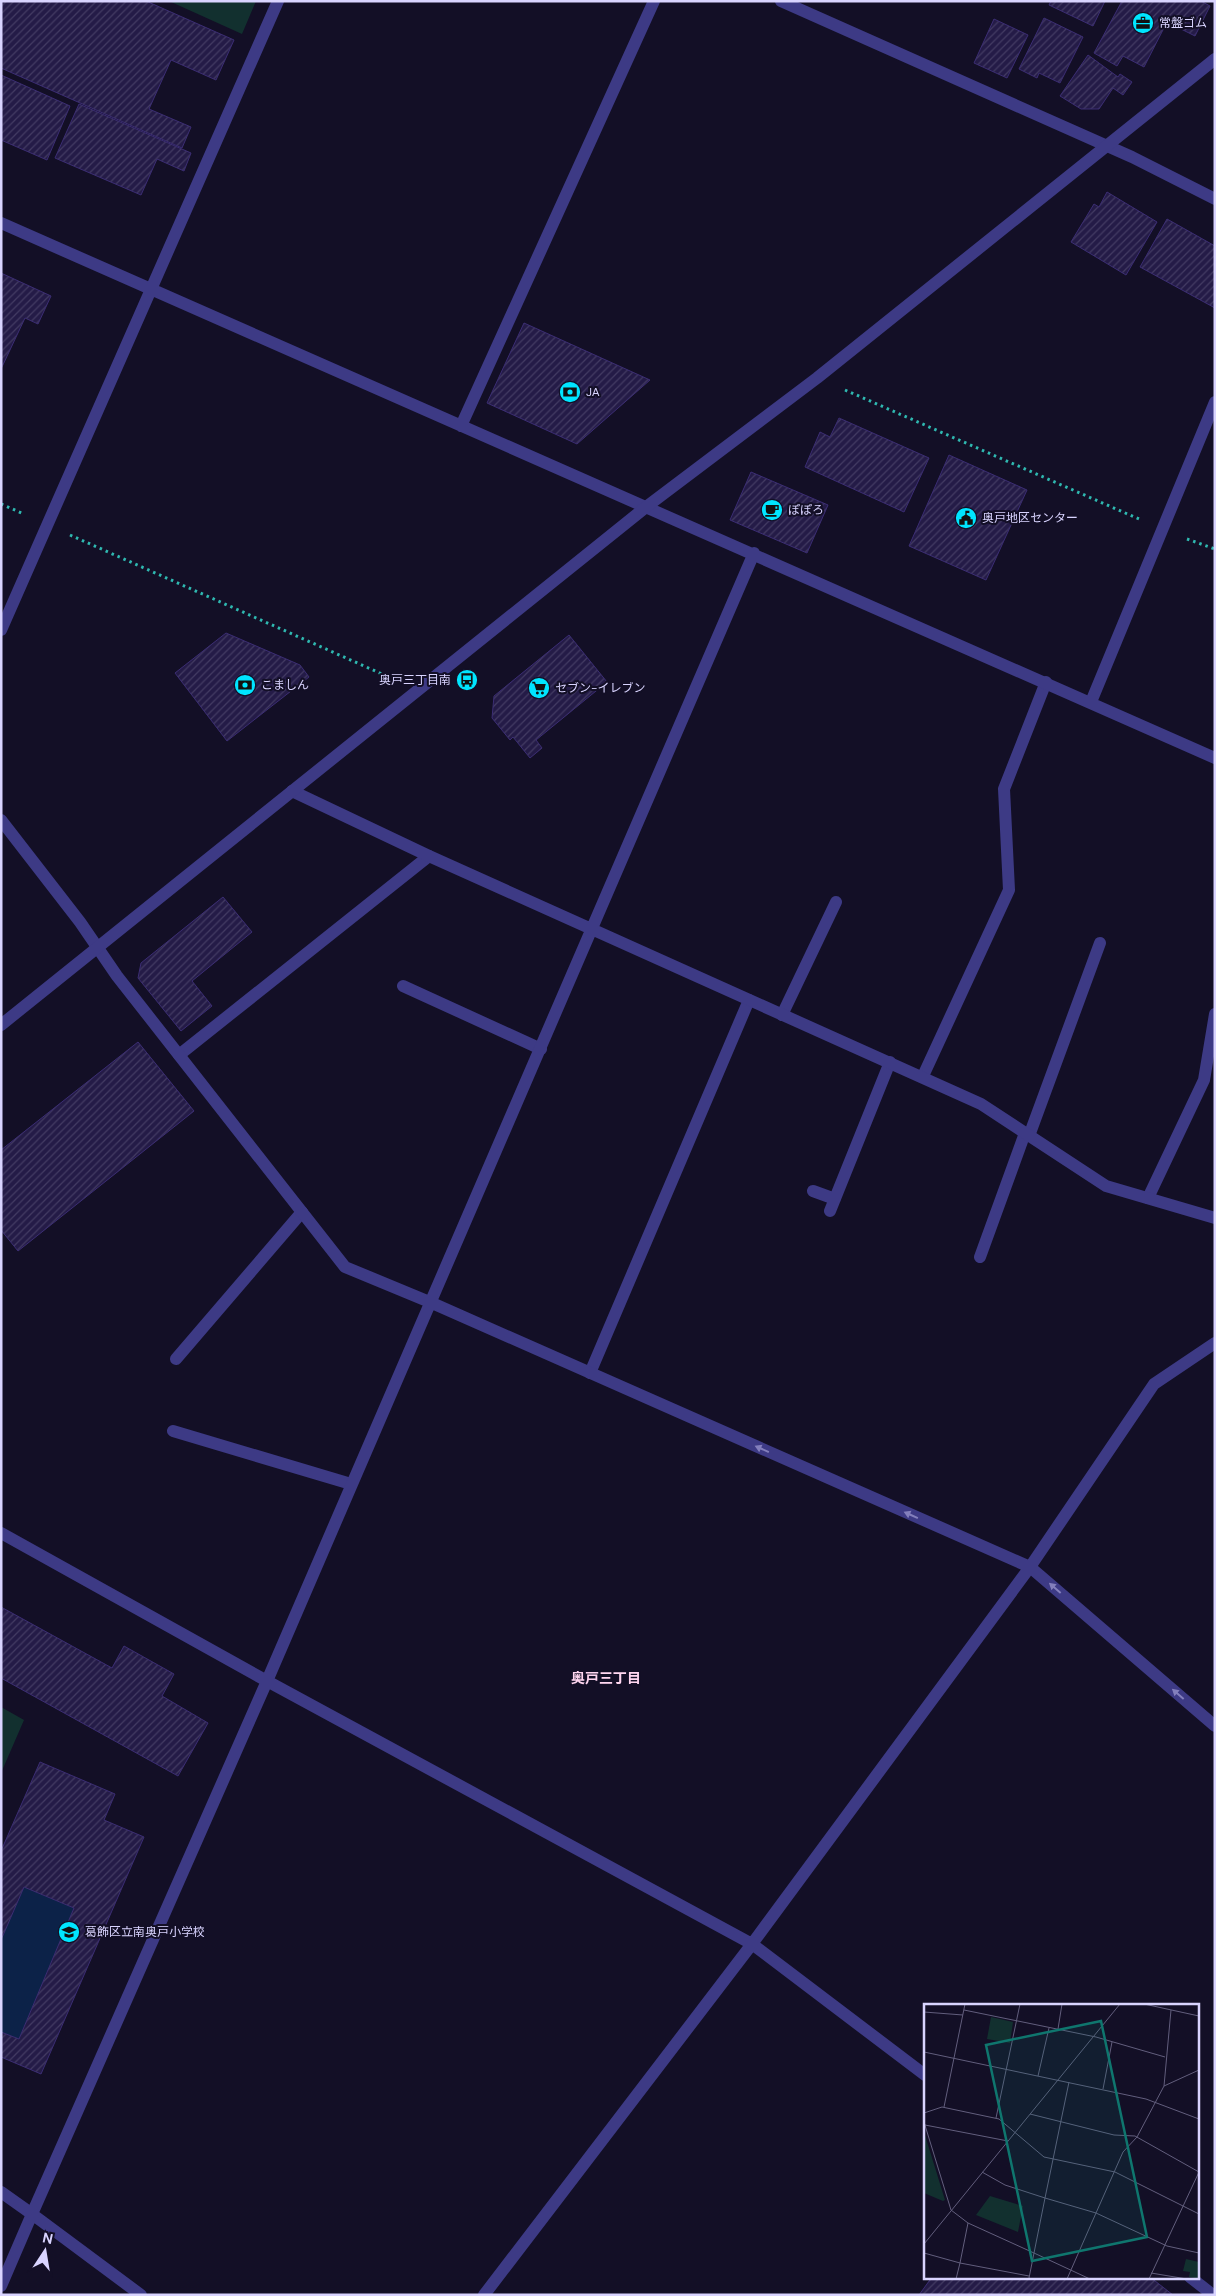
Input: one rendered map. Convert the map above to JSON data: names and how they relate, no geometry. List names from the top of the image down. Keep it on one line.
{"districts":["奥戸三丁目"],"places":{"office":["常盤ゴム"],"bank":["JA","こましん"],"cafe":["ぽぽろ"],"public building":["奥戸地区センター"],"bus stop":["奥戸三丁目南"],"supermarket":["セブン-イレブン"],"school or university":["葛飾区立南奥戸小学校"]},"north":"top"}
